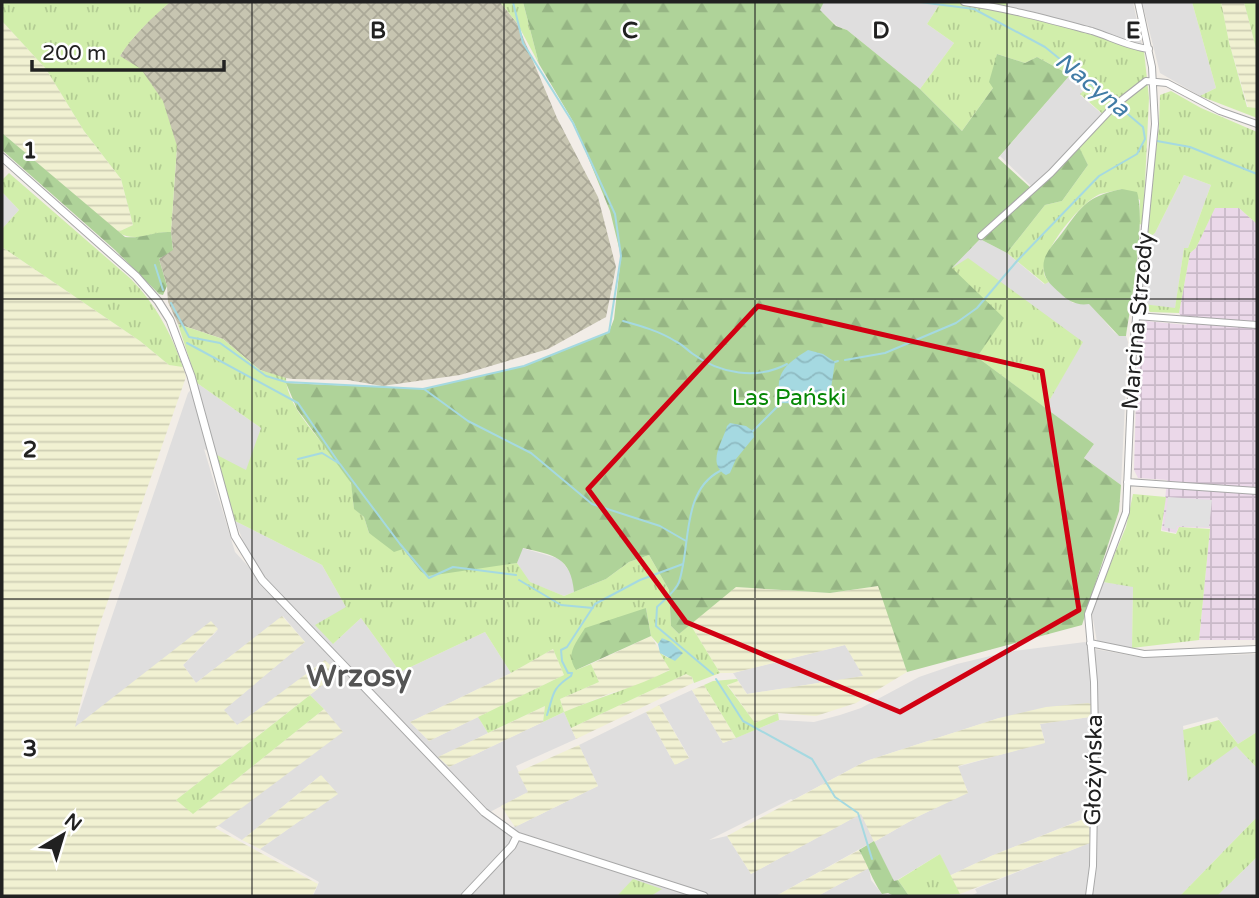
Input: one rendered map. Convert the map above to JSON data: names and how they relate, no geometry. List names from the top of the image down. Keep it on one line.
{"streets":{"street":["Marcina Strzody","Głożyńska"]},"crossings":[["Marcina Strzody","Głożyńska"]],"districts":["Wrzosy"],"water":["Nacyna"],"parks":["Las Pański"],"scale_bar":"200 m","north":"top right","grid":{"columns":["B","C","D","E"],"rows":["1","2","3"]}}
